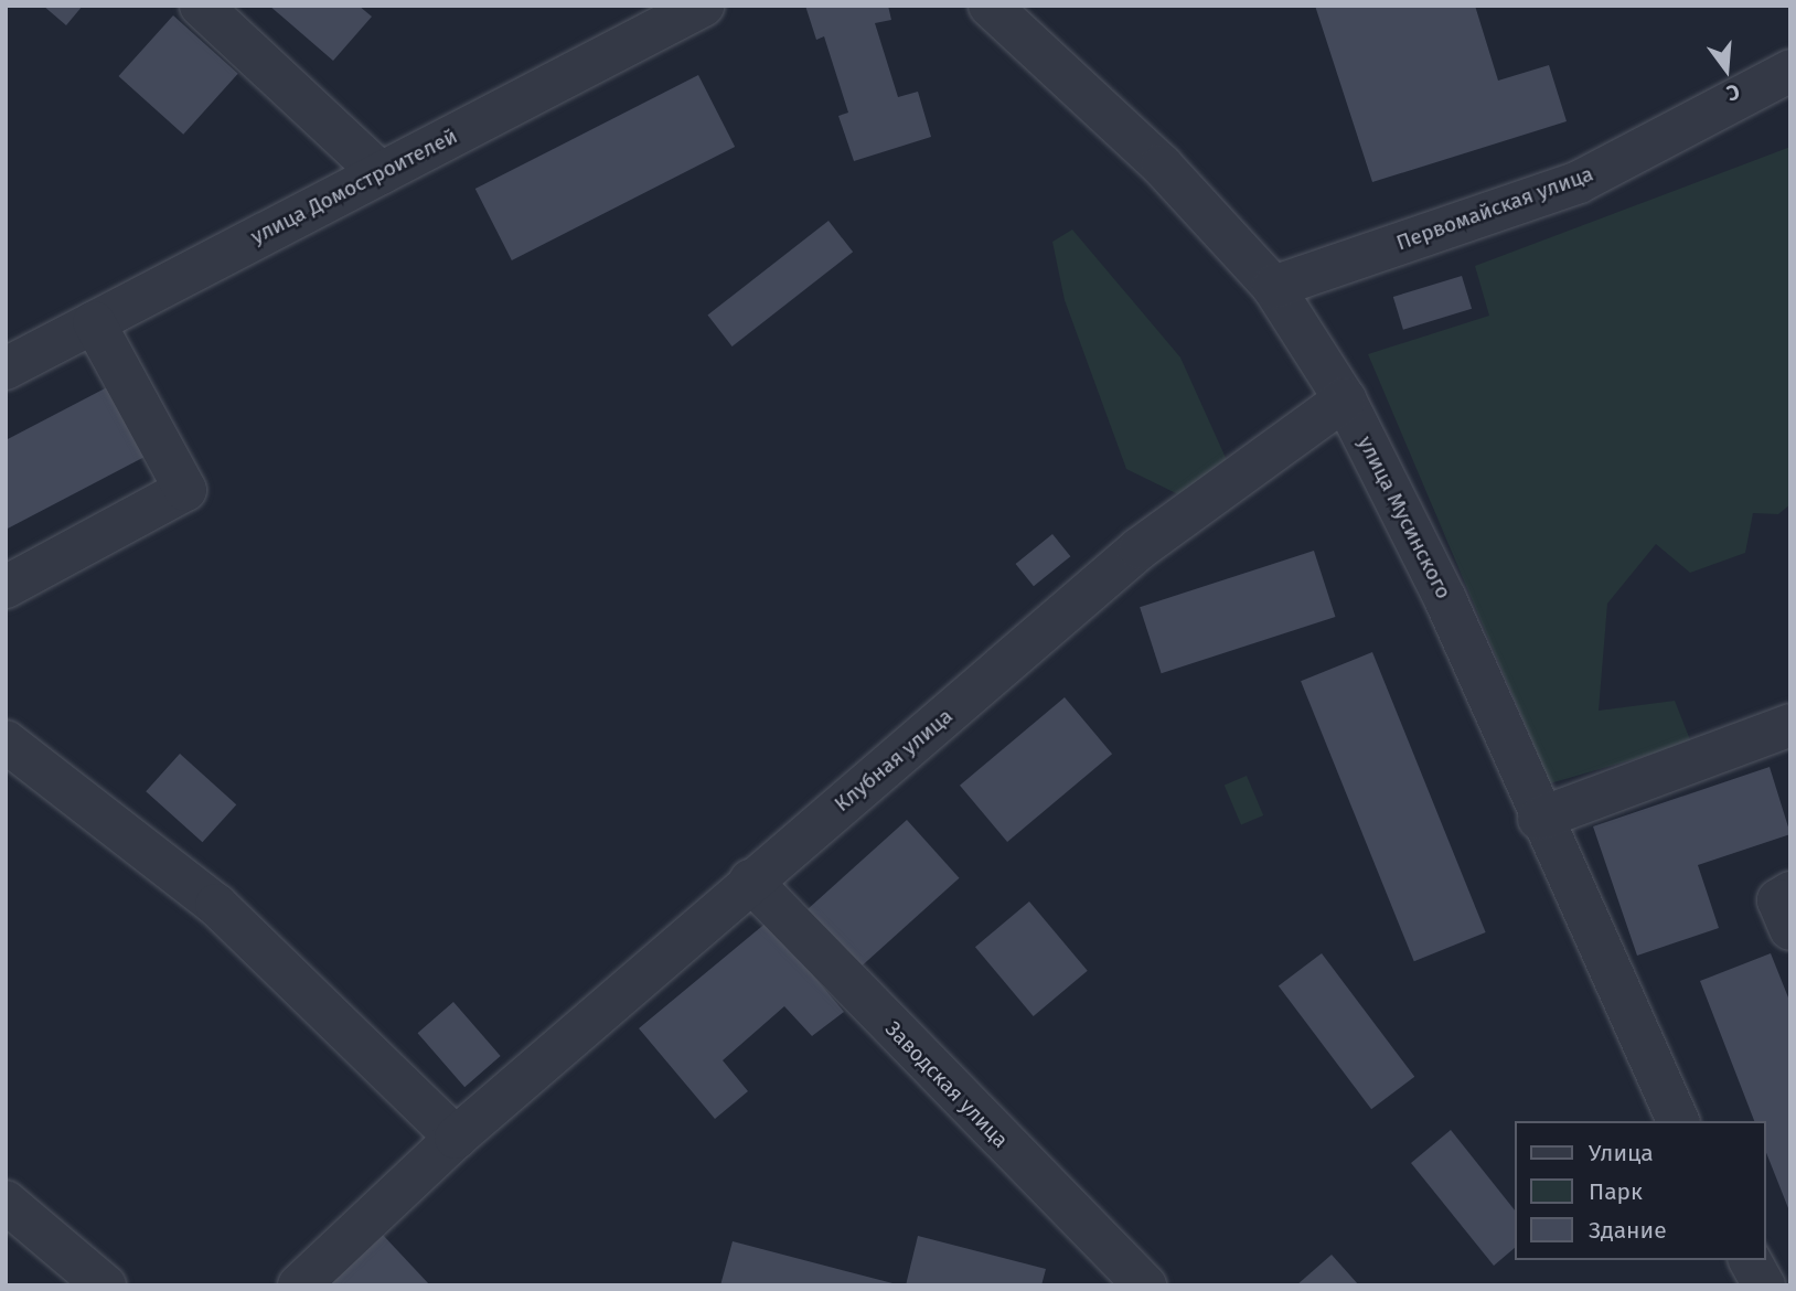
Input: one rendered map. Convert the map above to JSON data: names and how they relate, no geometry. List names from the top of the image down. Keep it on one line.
{"streets":{"street":["улица Домостроителей","Первомайская улица","улица Мусинского","Клубная улица","Заводская улица"]},"crossings":[["Первомайская улица","улица Мусинского"],["улица Мусинского","Клубная улица"],["Клубная улица","Заводская улица"]],"legend":["Улица","Парк","Здание"],"north":"bottom"}
